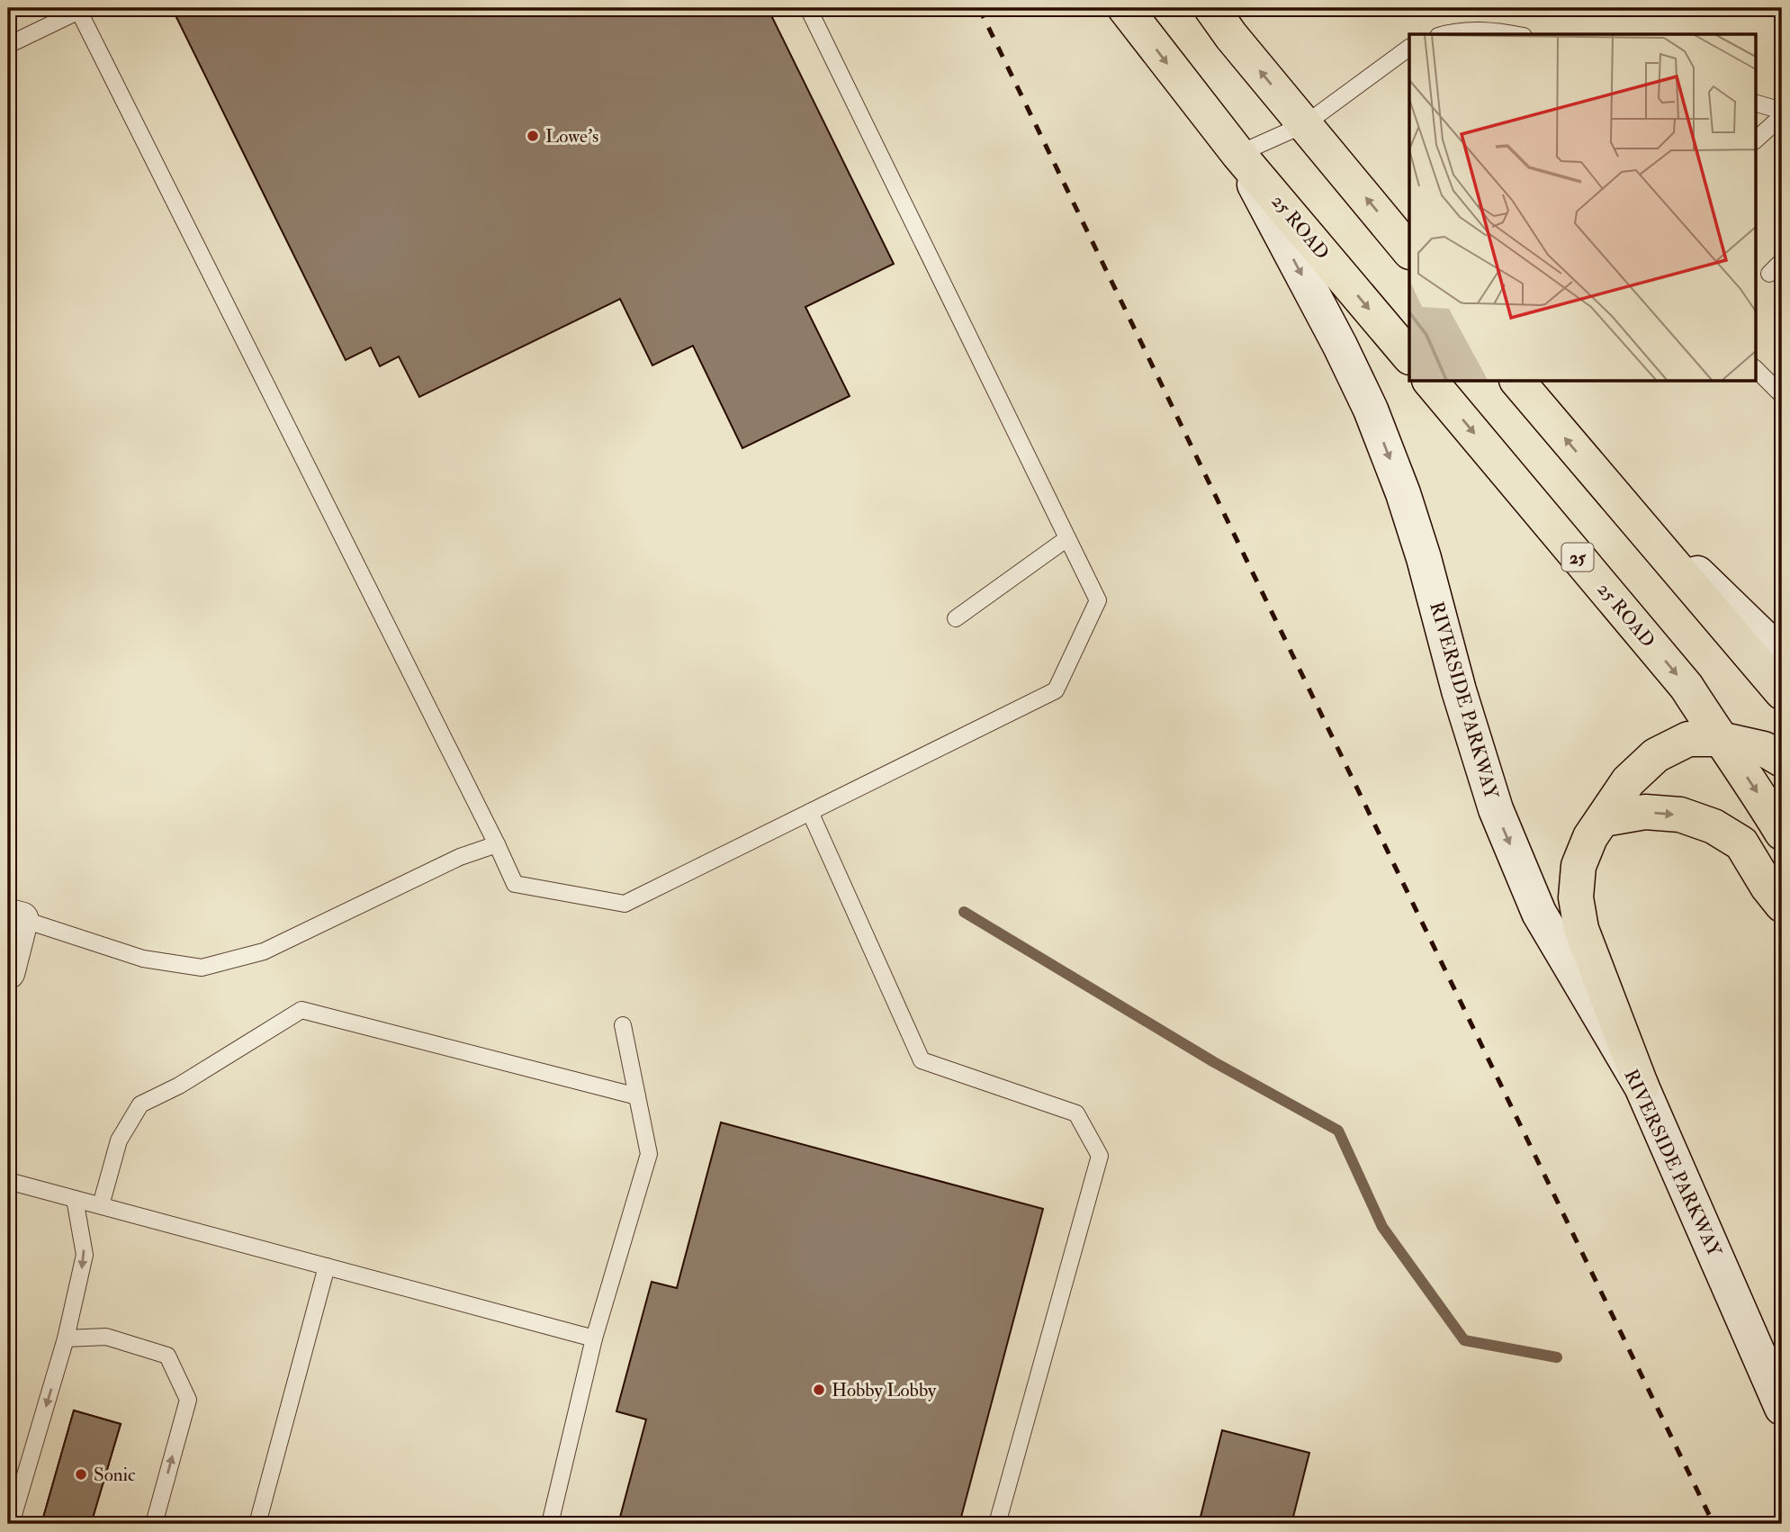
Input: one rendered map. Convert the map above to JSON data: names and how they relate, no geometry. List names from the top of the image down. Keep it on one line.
{"streets":{"main road":["25 ROAD","25","RIVERSIDE PARKWAY"]},"crossings":[["25 ROAD","RIVERSIDE PARKWAY"]],"places":["Lowe's","Hobby Lobby","Sonic"]}
